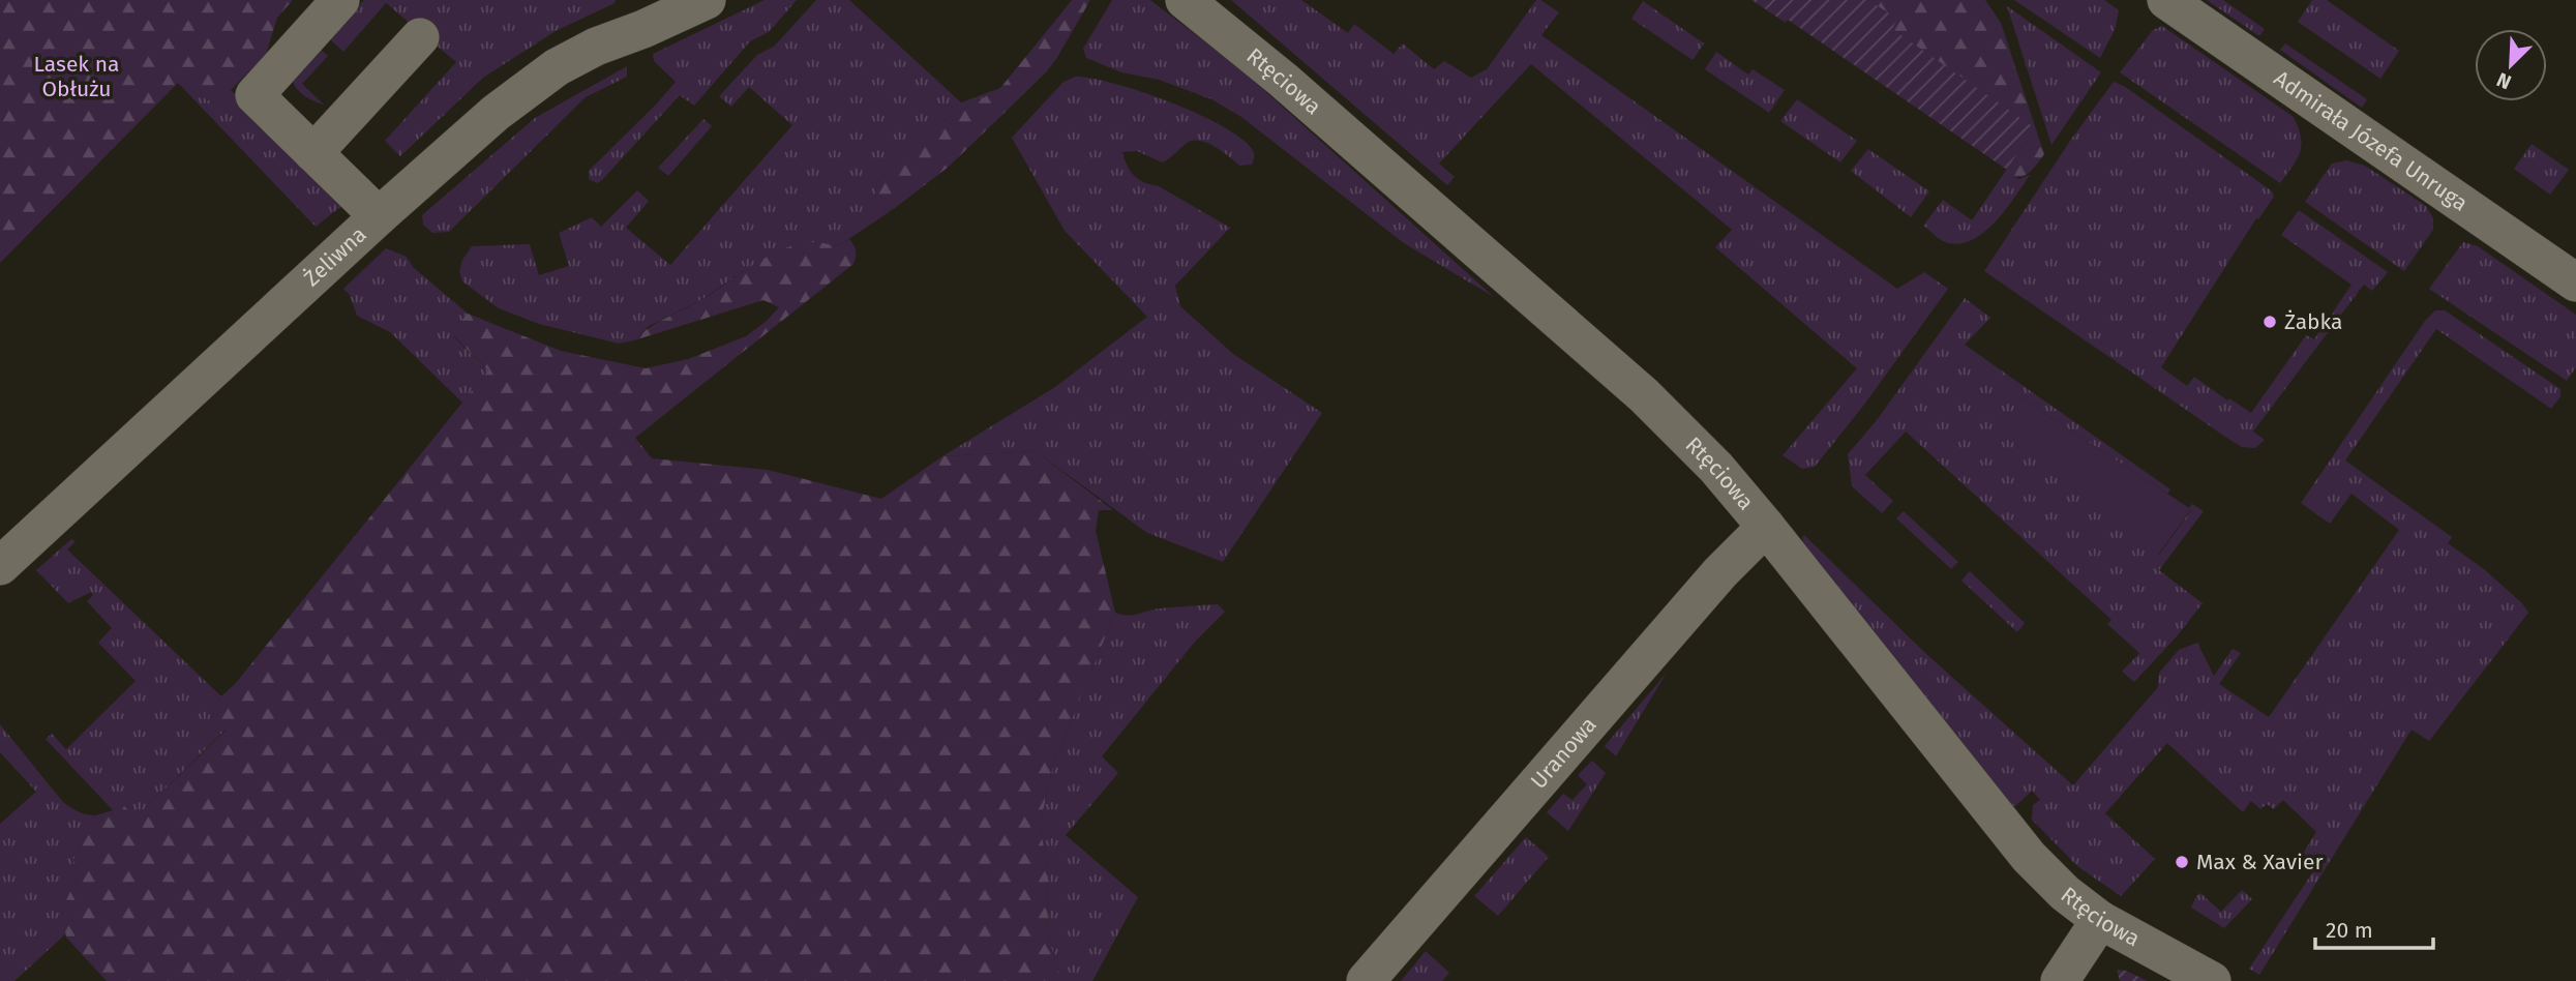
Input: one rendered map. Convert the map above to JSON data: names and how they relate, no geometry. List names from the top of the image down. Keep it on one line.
{"streets":{"street":["Rtęciowa","Admirała Józefa Unruga","Żeliwna","Uranowa"]},"crossings":[["Rtęciowa","Uranowa"]],"parks":["Lasek na Obłużu"],"places":["Żabka","Max & Xavier"],"scale_bar":"20 m","north":"bottom left"}
